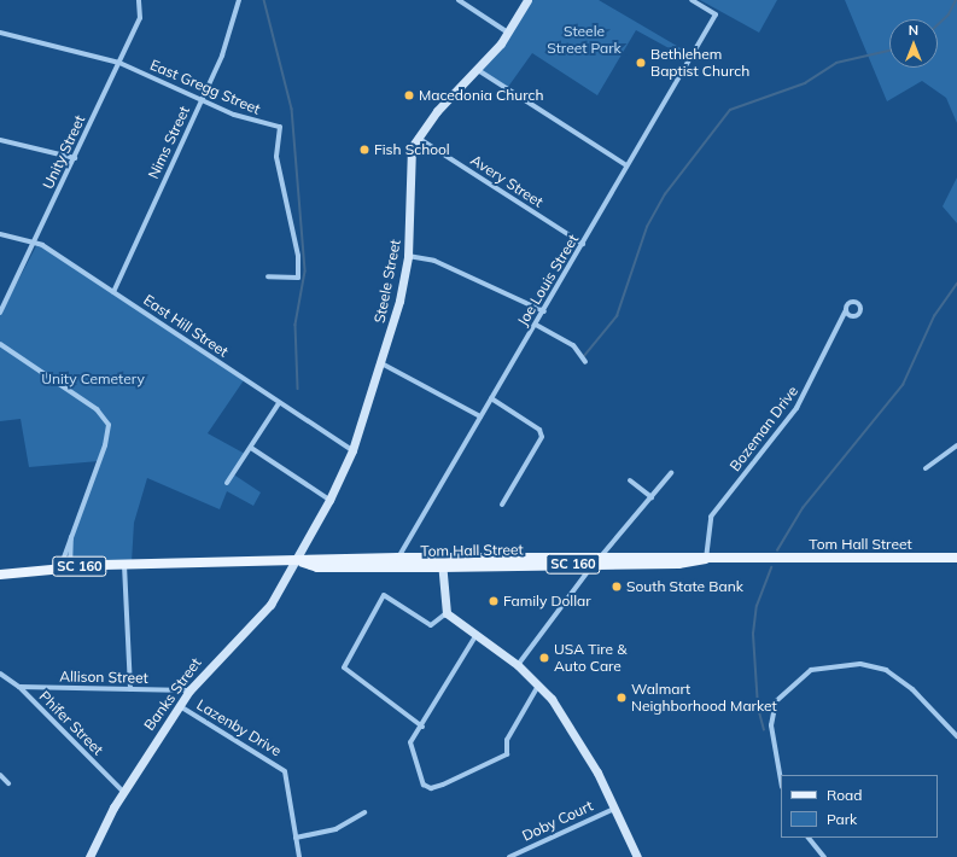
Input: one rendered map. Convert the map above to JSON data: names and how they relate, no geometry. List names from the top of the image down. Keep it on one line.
{"streets":{"main road":["Tom Hall Street","SC 160"],"street":["East Gregg Street","Nims Street","Unity Street","Avery Street","Joe Louis Street","Steele Street","East Hill Street","Bozeman Drive","Allison Street","Banks Street","Phifer Street","Lazenby Drive","Doby Court"]},"crossings":[["East Gregg Street","Nims Street"],["East Gregg Street","Unity Street"],["Nims Street","East Hill Street"],["Unity Street","East Hill Street"],["Avery Street","Joe Louis Street"],["Avery Street","Steele Street"],["Joe Louis Street","Tom Hall Street"],["Steele Street","East Hill Street"],["Steele Street","Tom Hall Street"],["Steele Street","Banks Street"],["Bozeman Drive","Tom Hall Street"],["Tom Hall Street","Banks Street"],["Allison Street","Banks Street"],["Allison Street","Phifer Street"],["Banks Street","Phifer Street"],["Banks Street","Lazenby Drive"]],"parks":["Steele Street Park","Unity Cemetery"],"places":["Bethlehem Baptist Church","Macedonia Church","Fish School","South State Bank","Family Dollar","USA Tire & Auto Care","Walmart Neighborhood Market"],"legend":["Road","Park"],"north":"top"}
